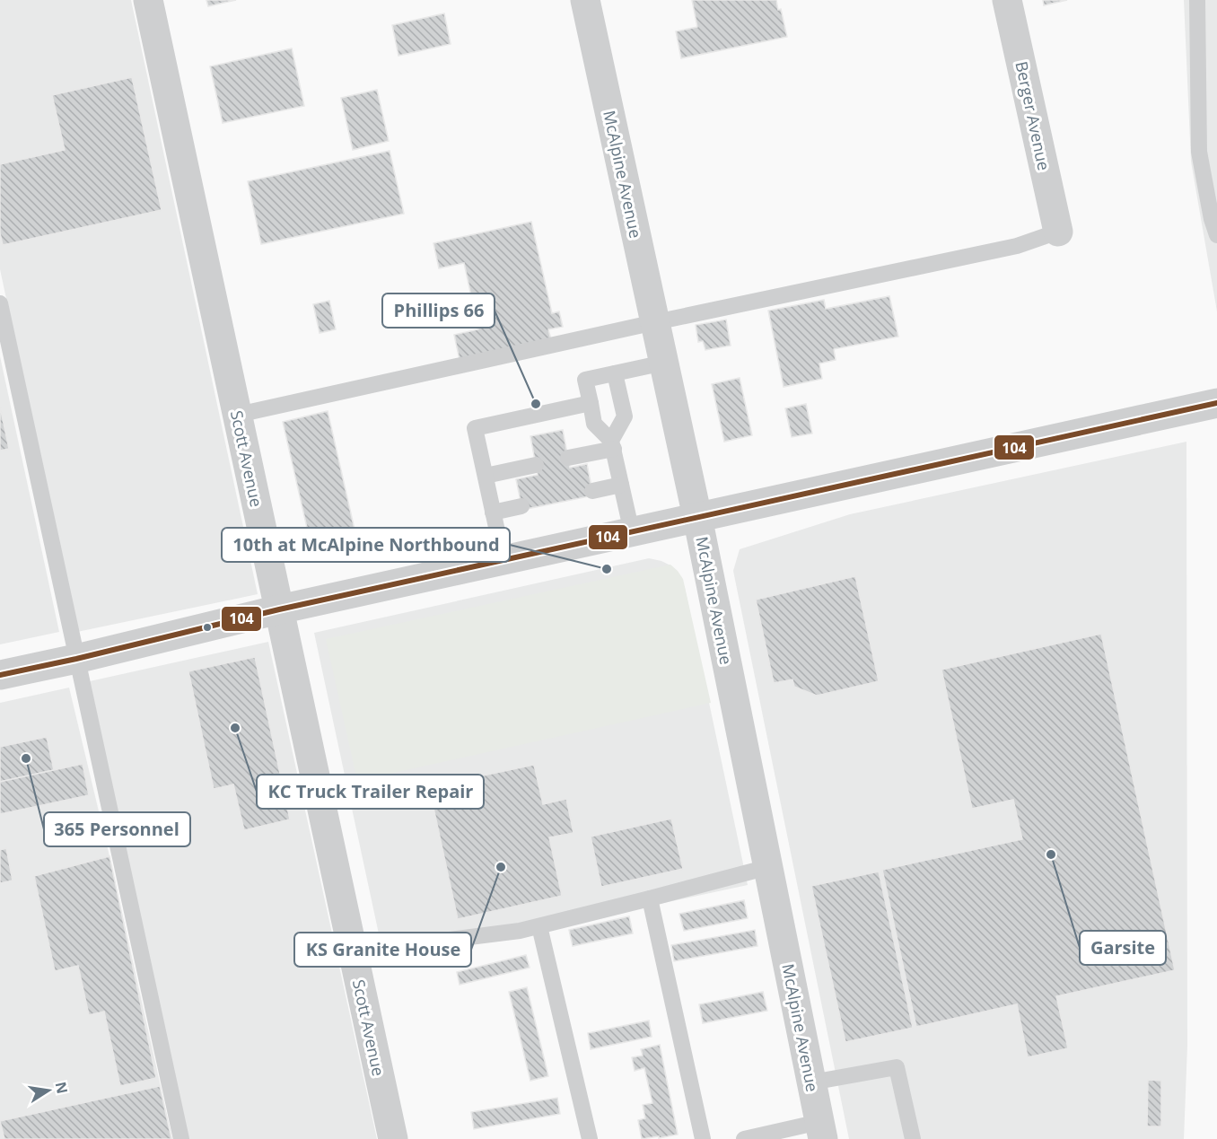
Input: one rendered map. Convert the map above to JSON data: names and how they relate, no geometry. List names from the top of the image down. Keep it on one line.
{"streets":{"street":["Berger Avenue","McAlpine Avenue","Scott Avenue"]},"places":["Phillips 66","10th at McAlpine Northbound","KC Truck Trailer Repair","365 Personnel","Garsite","KS Granite House"],"lines":["transit line 104"],"north":"right"}
